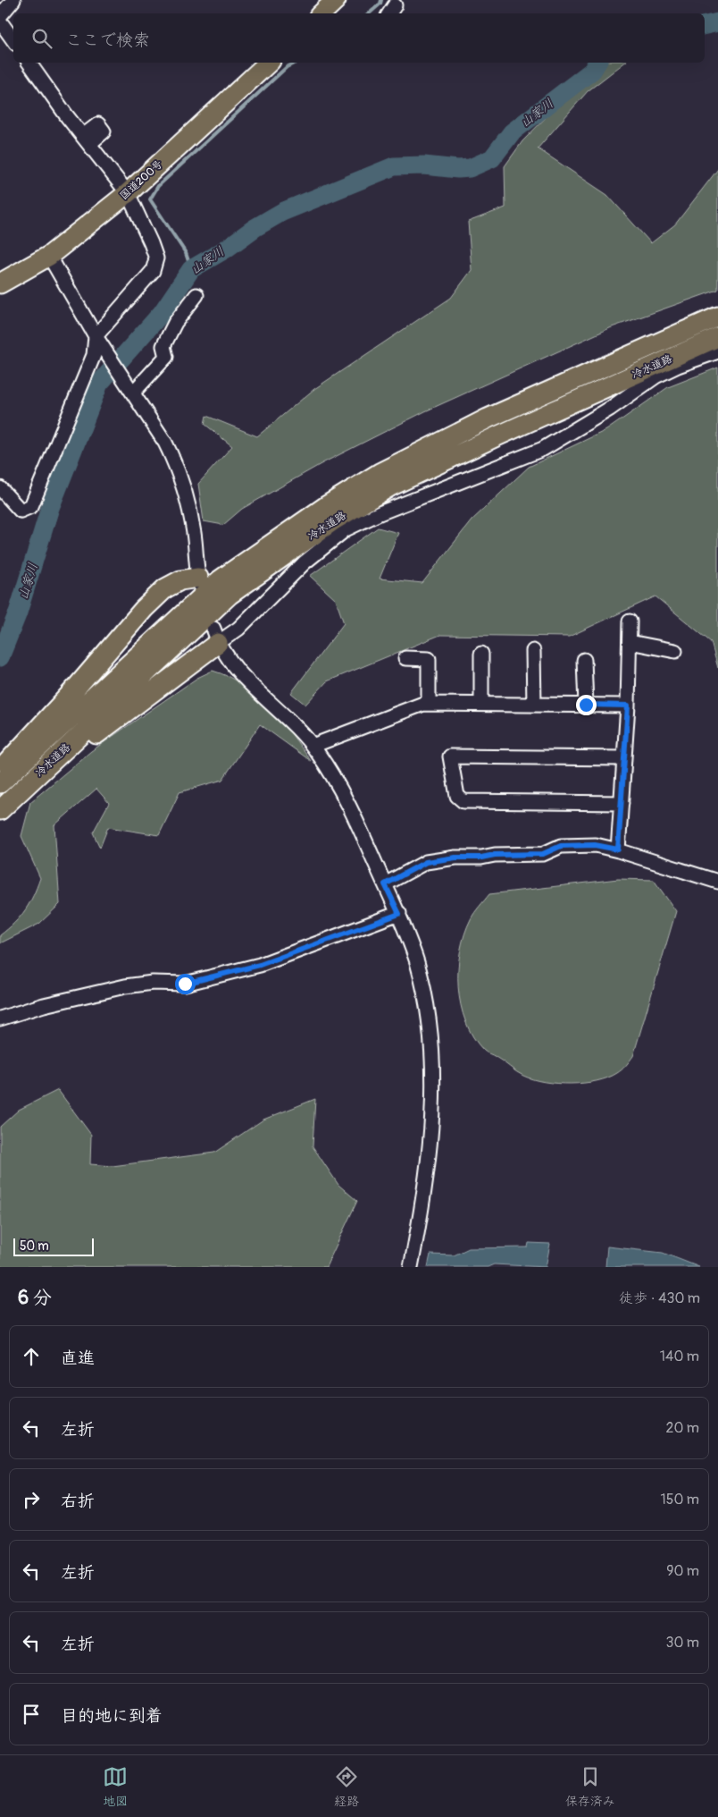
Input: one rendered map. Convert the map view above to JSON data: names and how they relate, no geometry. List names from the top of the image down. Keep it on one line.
{"streets":{"highway":["国道200号","冷水道路"]},"water":["山家川"],"scale_bar":"50 m","page":{"search":"ここで検索","scale":"50 m","heading":["6 分","徒歩 · 430 m"],"list":[["直進","140 m"],["左折","20 m"],["右折","150 m"],["左折","90 m"],["左折","30 m"],"目的地に到着"],"nav":["地図","経路","保存済み"]}}
